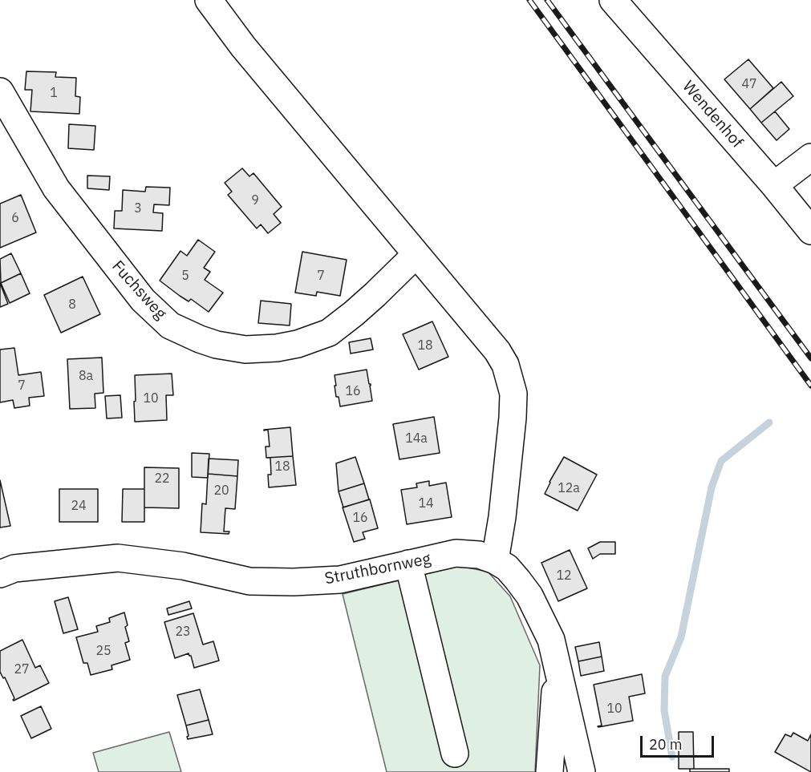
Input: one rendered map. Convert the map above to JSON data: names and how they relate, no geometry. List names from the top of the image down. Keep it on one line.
{"streets":{"street":["Wendenhof","Fuchsweg","Struthbornweg"]},"house_numbers":["47","1","9","3","6","5","7","8","18","8a","7","16","10","14a","18","22","12a","20","14","24","16","12","23","25","27","10"],"scale_bar":"20 m"}
